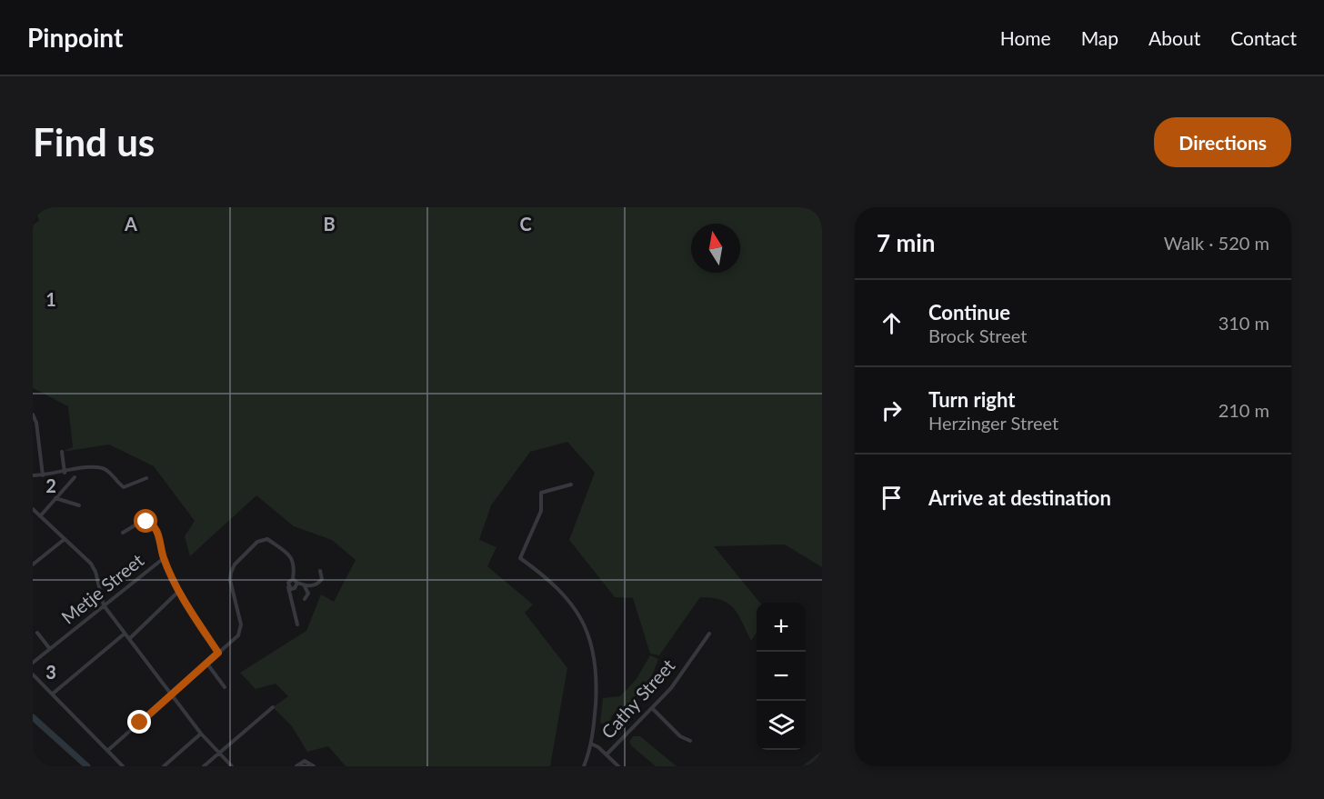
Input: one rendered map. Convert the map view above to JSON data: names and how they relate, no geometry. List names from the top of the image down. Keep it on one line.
{"streets":{"street":["Metje Street","Cathy Street"]},"north":"top","page":{"header":"Pinpoint","nav":["Home","Map","About","Contact"],"buttons":"Directions","title":"Find us","heading":["7 min","Walk · 520 m"],"list":[["Continue","Brock Street","310 m"],["Turn right","Herzinger Street","210 m"],"Arrive at destination"],"map_buttons":["+","−"]},"grid":{"columns":["A","B","C"],"rows":["1","2","3"]}}
